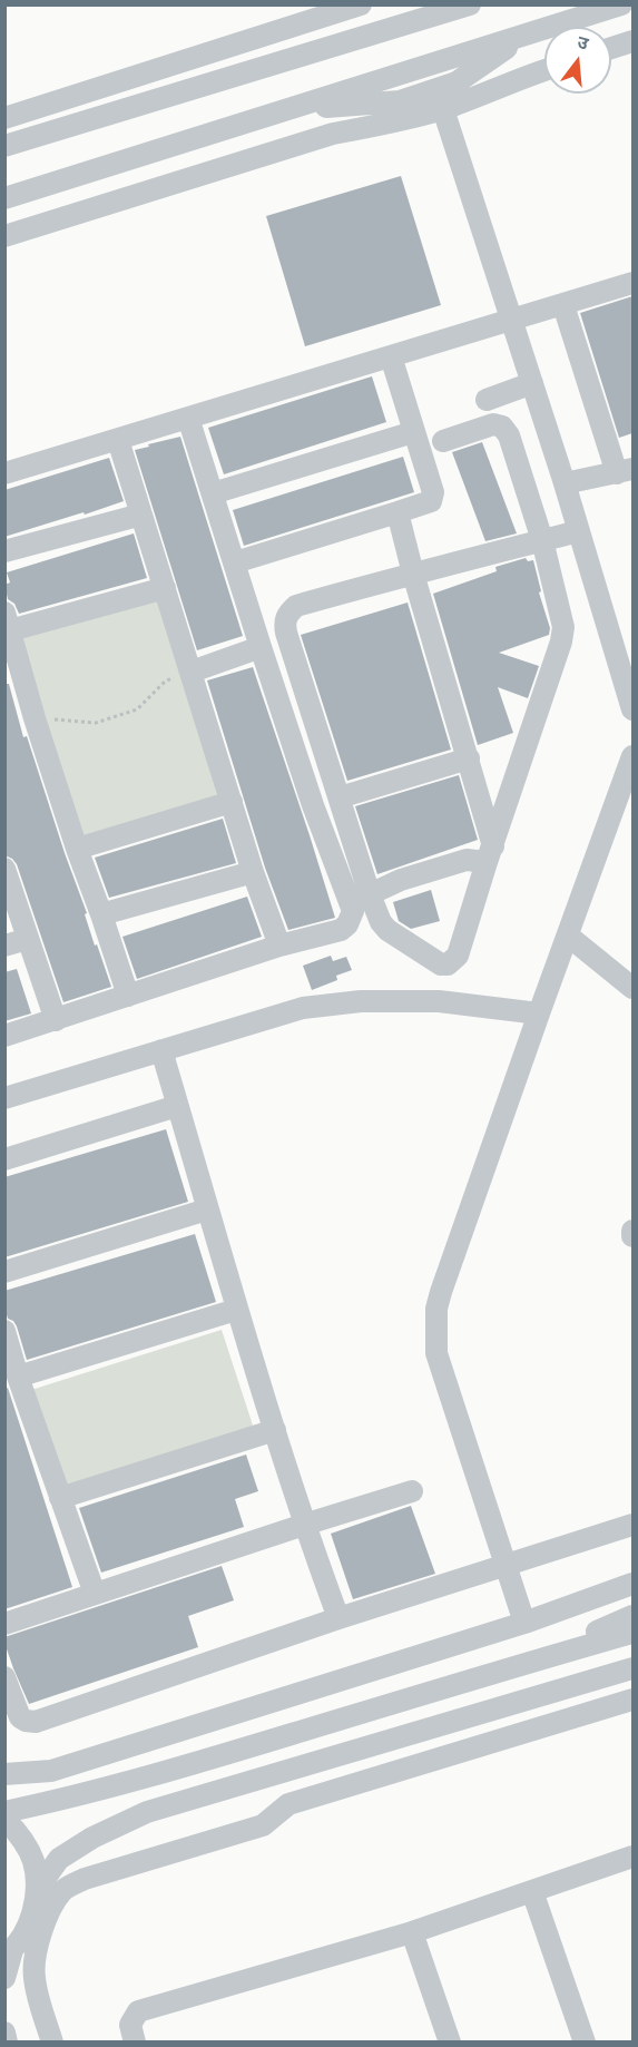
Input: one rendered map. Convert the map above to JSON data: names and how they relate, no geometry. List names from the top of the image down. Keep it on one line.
{"north":"top"}
